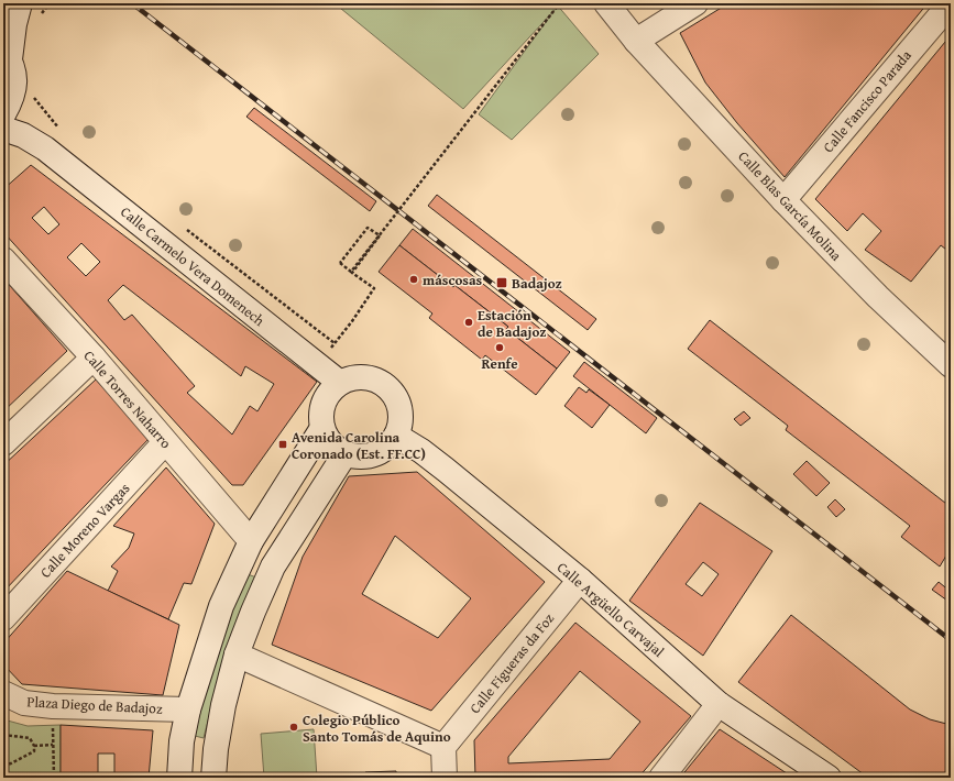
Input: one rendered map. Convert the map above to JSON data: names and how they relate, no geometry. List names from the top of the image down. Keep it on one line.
{"streets":{"street":["Calle Fancisco Parada","Calle Blas García Molina","Calle Carmelo Vera Domenech","Calle Torres Naharro","Calle Moreno Vargas","Calle Argüello Carvajal","Calle Figueras da Foz","Plaza Diego de Badajoz"]},"crossings":[["Calle Fancisco Parada","Calle Blas García Molina"],["Calle Carmelo Vera Domenech","Calle Argüello Carvajal"],["Calle Torres Naharro","Calle Moreno Vargas"],["Calle Argüello Carvajal","Calle Figueras da Foz"]],"places":{"other":["máscosas","Estación de Badajoz","Renfe","Colegio Público Santo Tomás de Aquino"],"transit":["Badajoz","Avenida Carolina Coronado (Est. FF.CC)"]}}
